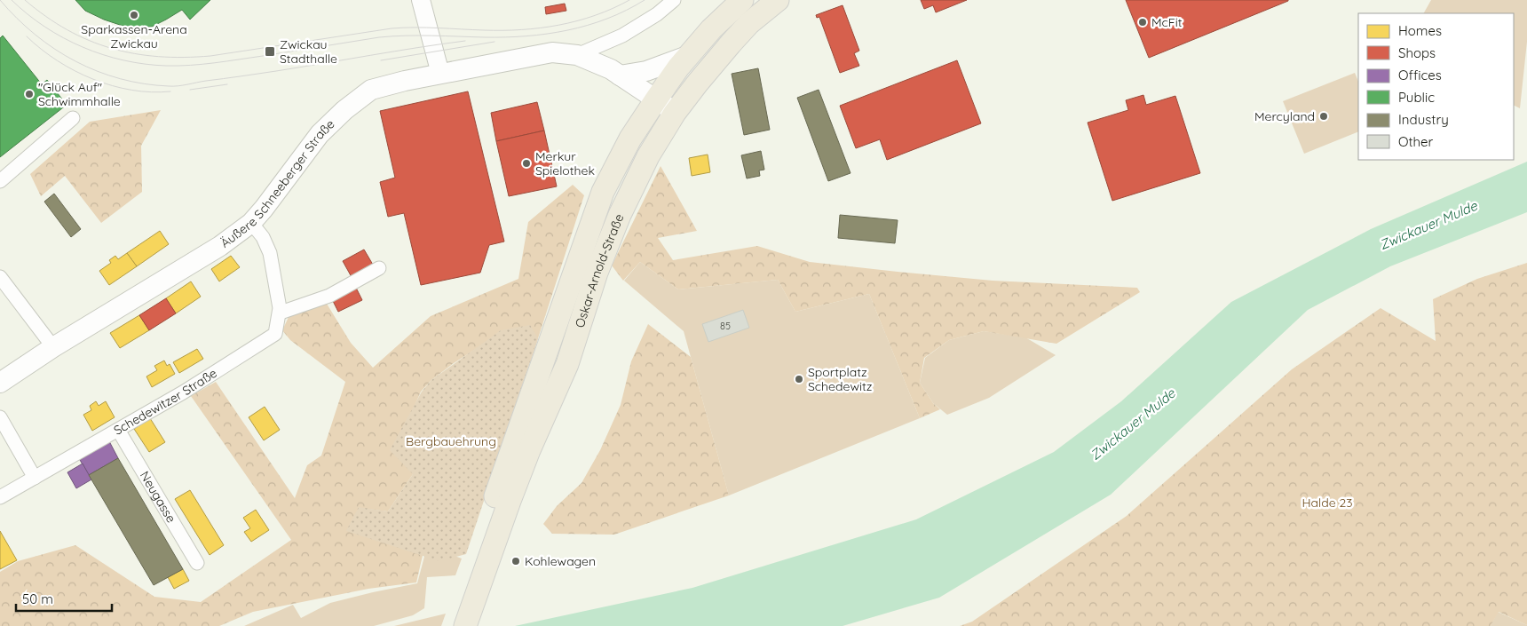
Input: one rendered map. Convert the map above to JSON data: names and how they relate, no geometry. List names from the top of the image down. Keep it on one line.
{"streets":{"main road":["Äußere Schneeberger Straße","Oskar-Arnold-Straße"],"street":["Schedewitzer Straße","Neugasse"]},"crossings":[["Äußere Schneeberger Straße","Oskar-Arnold-Straße"],["Äußere Schneeberger Straße","Schedewitzer Straße"],["Schedewitzer Straße","Neugasse"]],"water":["Zwickauer Mulde"],"parks":["Bergbauehrung","Halde 23"],"places":{"other":["Sparkassen-Arena Zwickau","McFit","\"Glück Auf\" Schwimmhalle","Mercyland","Merkur Spielothek","Sportplatz Schedewitz","Kohlewagen"],"transit":["Zwickau Stadthalle"]},"house_numbers":["85"],"legend":["Homes","Shops","Offices","Public","Industry","Other"],"scale_bar":"50 m"}
